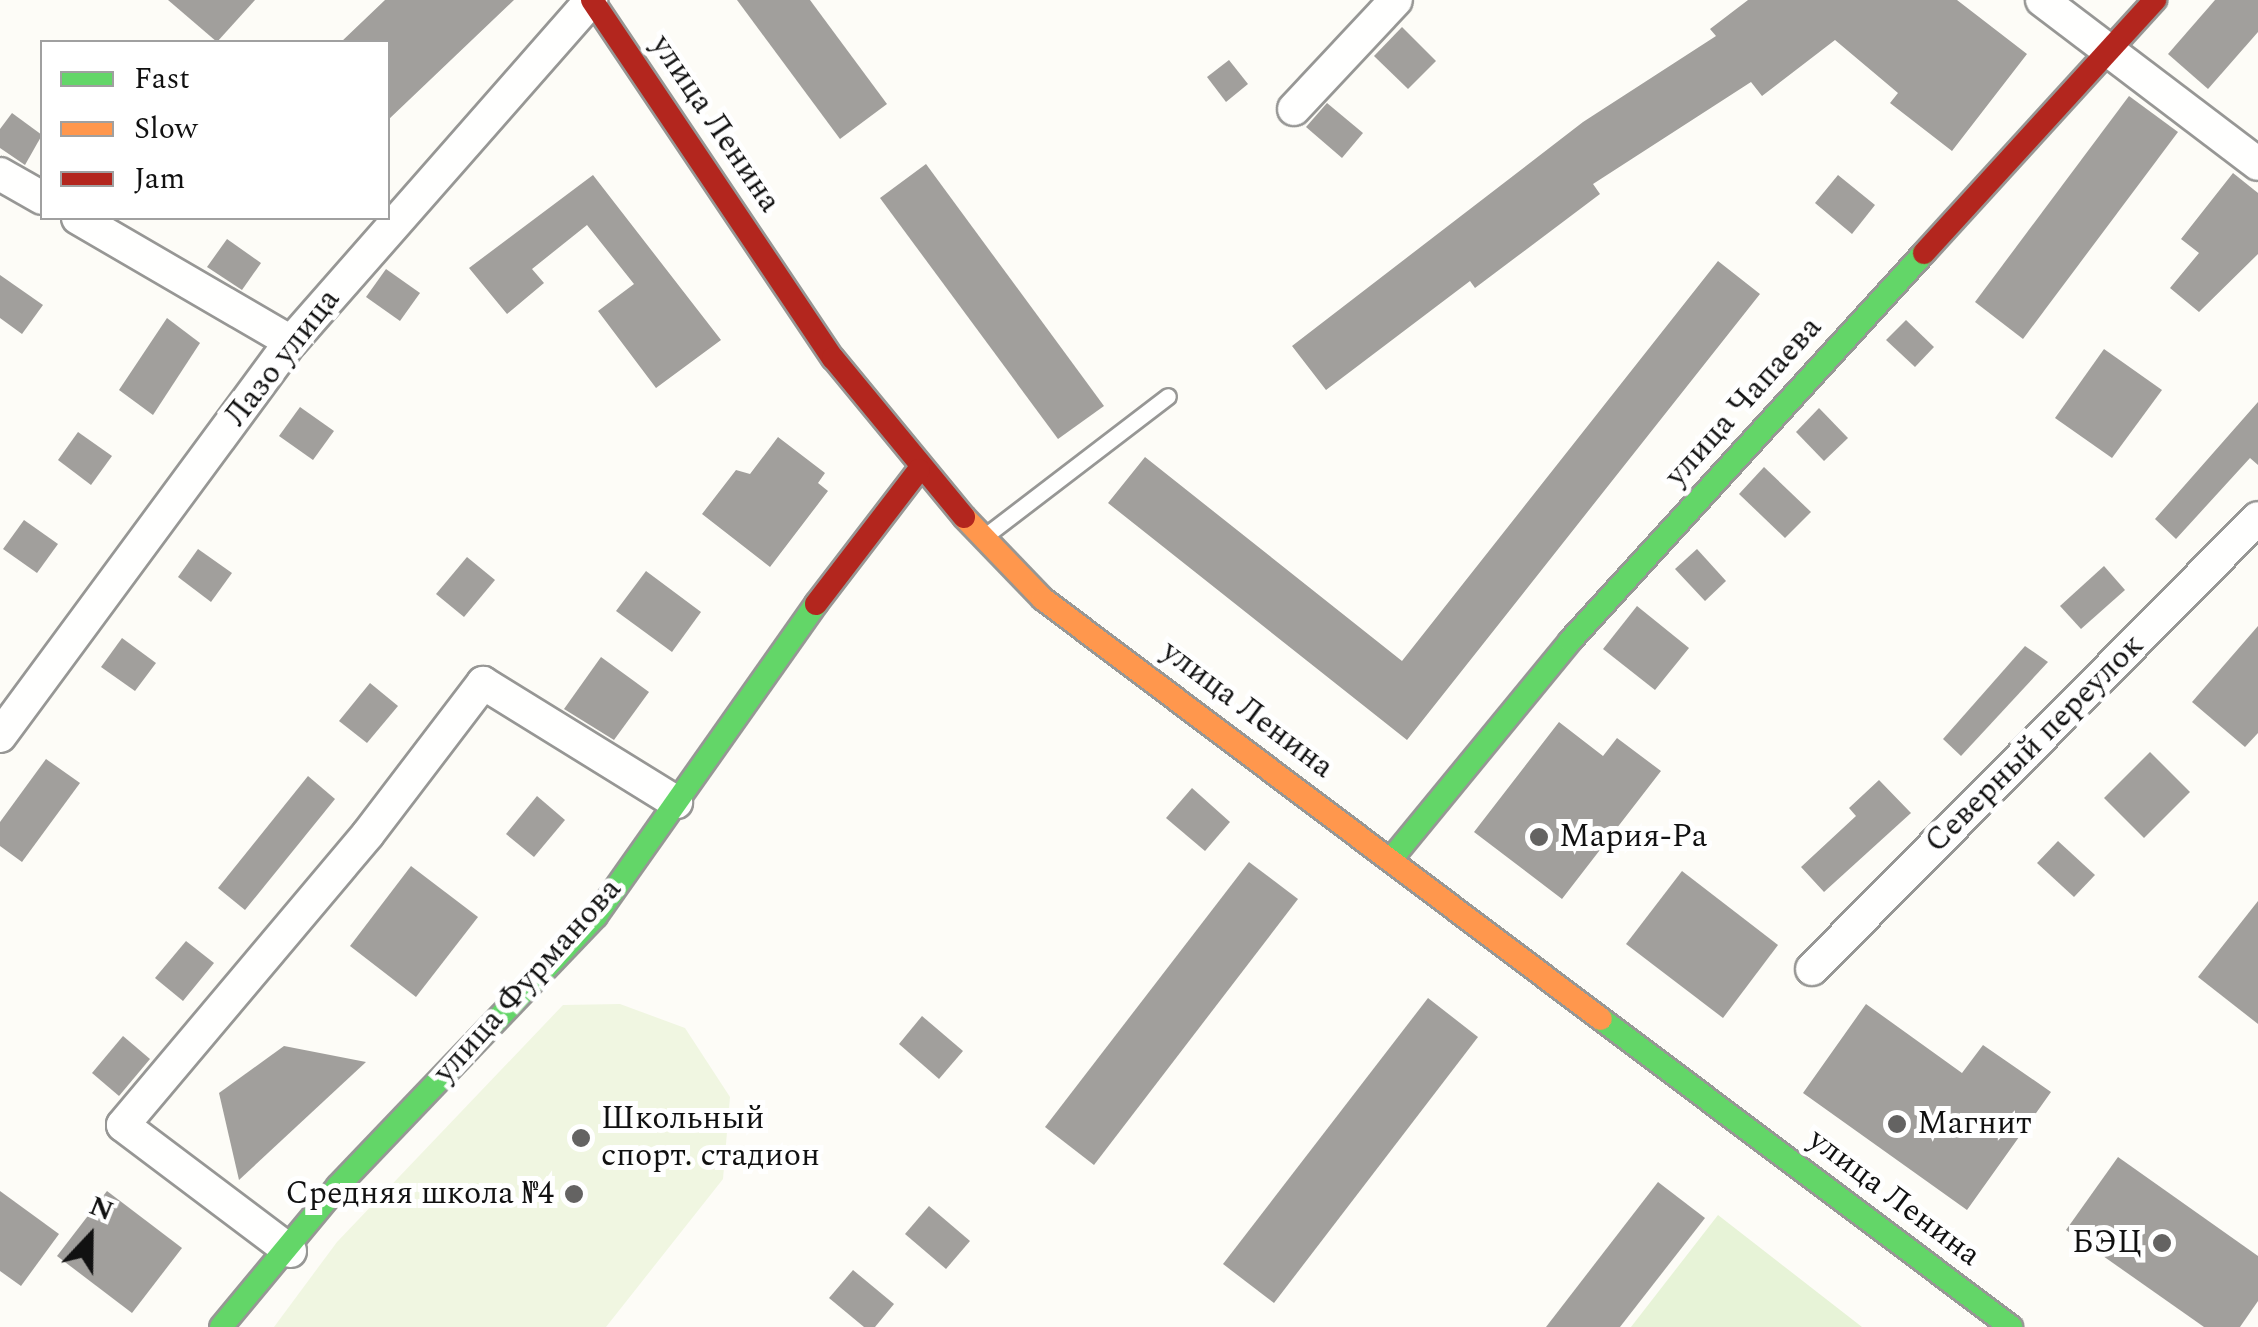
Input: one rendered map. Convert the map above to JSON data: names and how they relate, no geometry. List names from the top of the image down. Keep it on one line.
{"streets":{"street":["улица Ленина","Лазо улица","улица Чапаева","Северный переулок","улица Фурманова"]},"crossings":[["улица Ленина","Лазо улица"],["улица Ленина","улица Чапаева"],["улица Ленина","улица Фурманова"]],"places":["Мария-Ра","Магнит","Школьный спорт. стадион","Средняя школа №4","БЭЦ"],"legend":["Fast","Slow","Jam"],"north":"top"}
